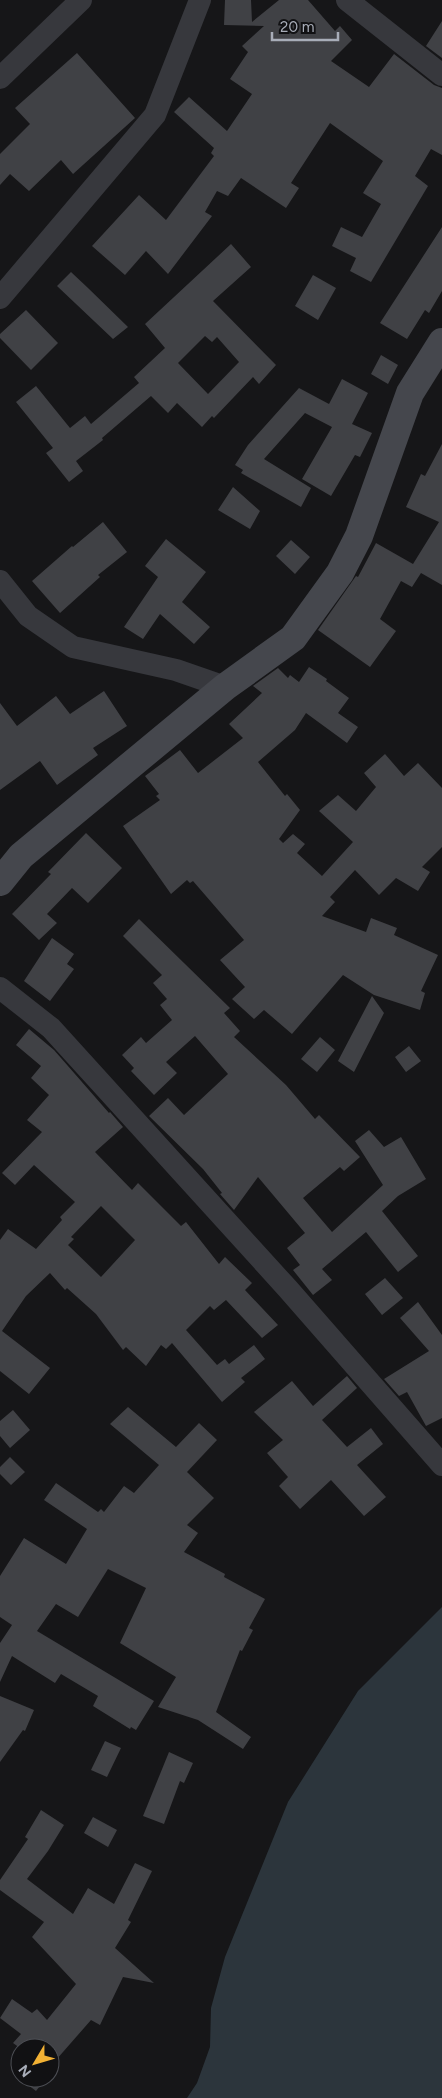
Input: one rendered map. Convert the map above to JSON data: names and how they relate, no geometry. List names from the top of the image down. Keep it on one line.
{"scale_bar":"20 m","north":"bottom left"}
